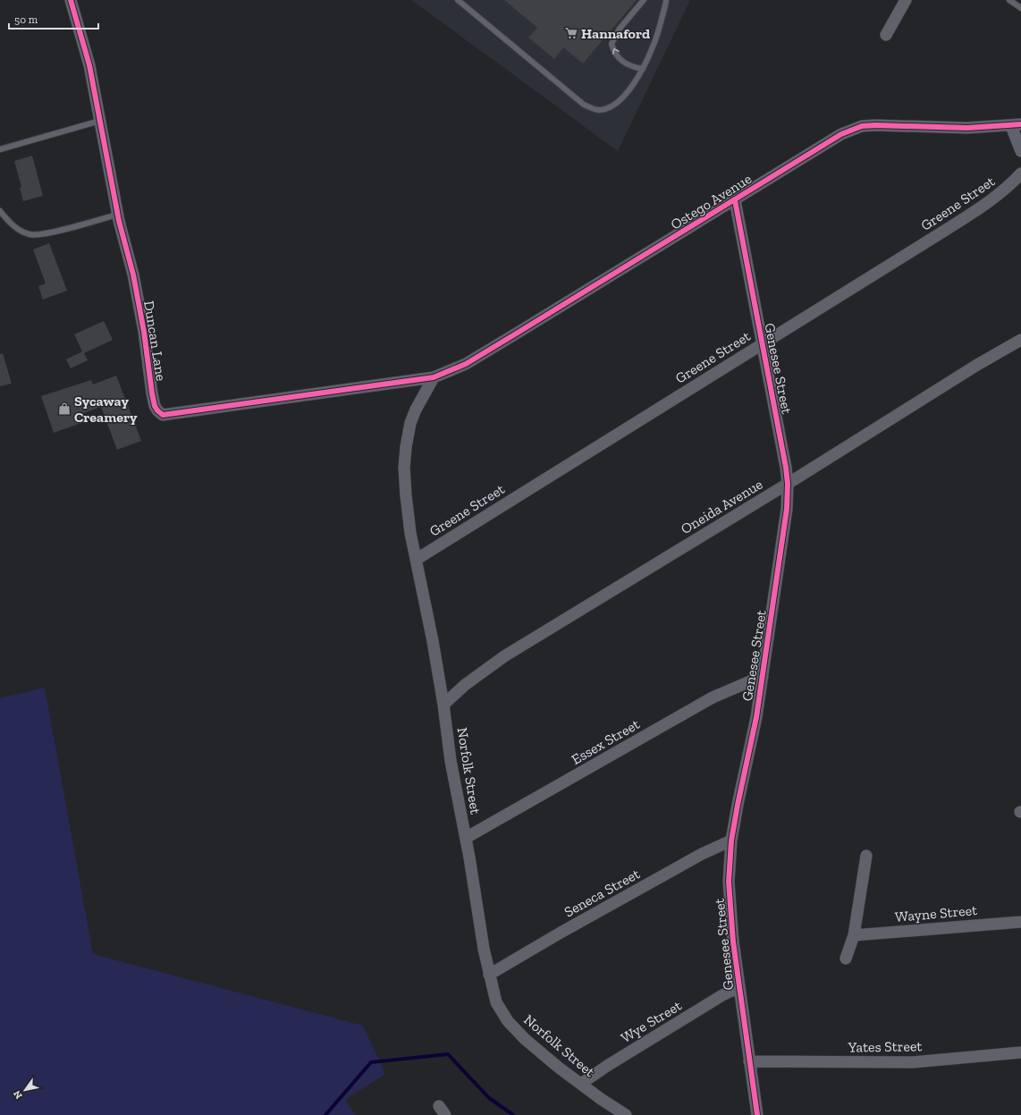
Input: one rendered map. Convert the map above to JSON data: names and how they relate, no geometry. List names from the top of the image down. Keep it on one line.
{"streets":{"street":["Ostego Avenue","Greene Street","Duncan Lane","Genesee Street","Oneida Avenue","Essex Street","Norfolk Street","Seneca Street","Wayne Street","Wye Street","Yates Street"]},"crossings":[["Ostego Avenue","Duncan Lane"],["Ostego Avenue","Genesee Street"],["Ostego Avenue","Norfolk Street"],["Greene Street","Genesee Street"],["Greene Street","Norfolk Street"],["Duncan Lane","Norfolk Street"],["Genesee Street","Oneida Avenue"],["Genesee Street","Essex Street"],["Genesee Street","Seneca Street"],["Genesee Street","Wye Street"],["Genesee Street","Yates Street"],["Oneida Avenue","Norfolk Street"],["Essex Street","Norfolk Street"],["Norfolk Street","Seneca Street"],["Norfolk Street","Wye Street"]],"places":{"supermarket":["Hannaford"],"shop":["Sycaway Creamery"]},"scale_bar":"50 m","north":"bottom left"}
